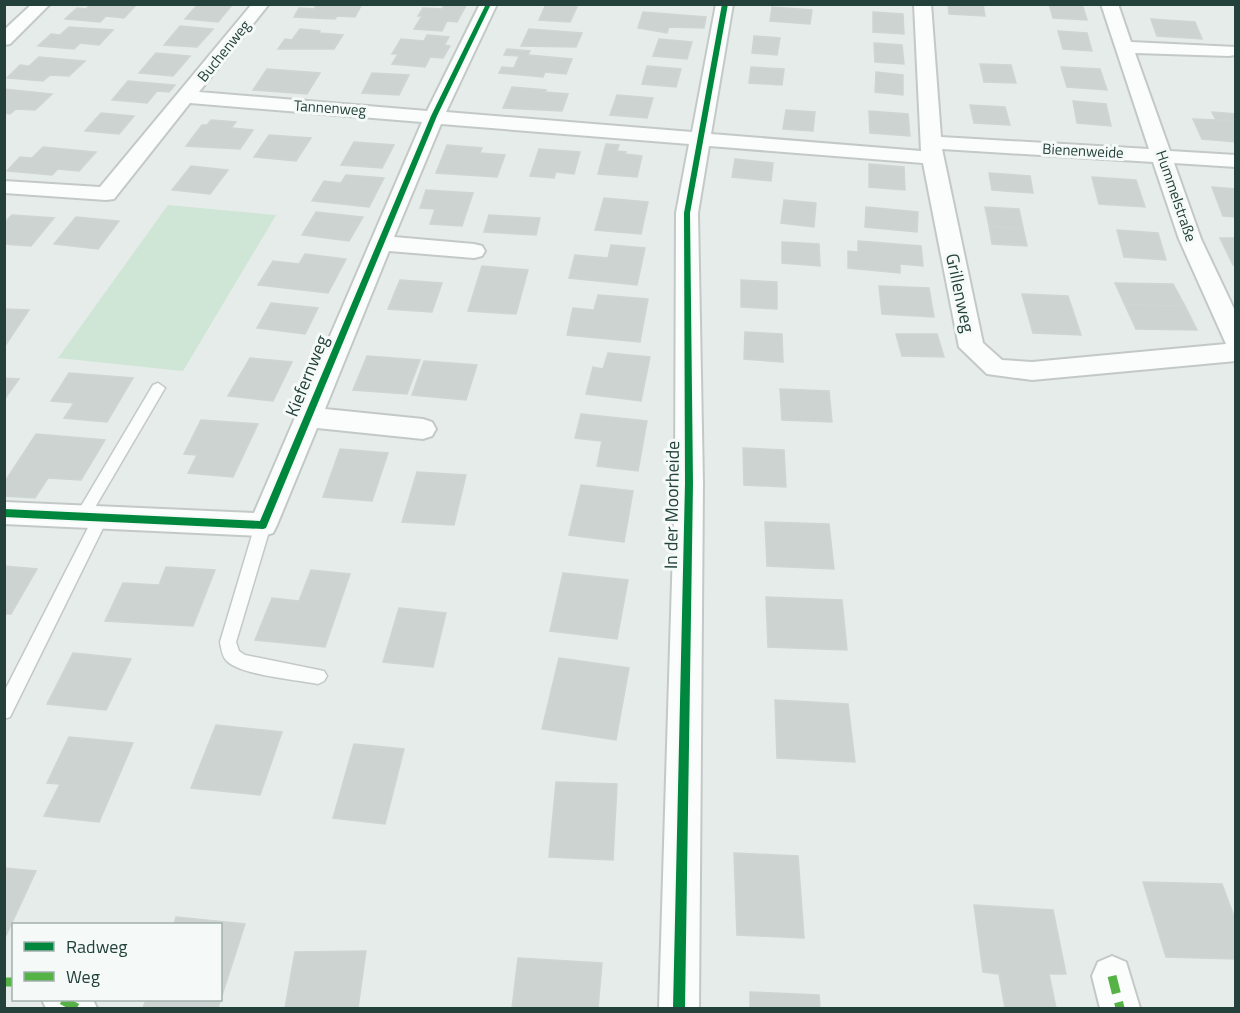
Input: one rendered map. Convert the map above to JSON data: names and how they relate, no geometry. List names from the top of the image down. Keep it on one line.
{"streets":{"street":["Buchenweg","Tannenweg","Bienenweide","Hummelstraße","Grillenweg","Kiefernweg","In der Moorheide"]},"crossings":[["Buchenweg","Tannenweg"],["Tannenweg","Bienenweide"],["Tannenweg","Kiefernweg"],["Tannenweg","In der Moorheide"],["Bienenweide","Hummelstraße"],["Bienenweide","Grillenweg"],["Bienenweide","In der Moorheide"]],"legend":["Radweg","Weg"]}
